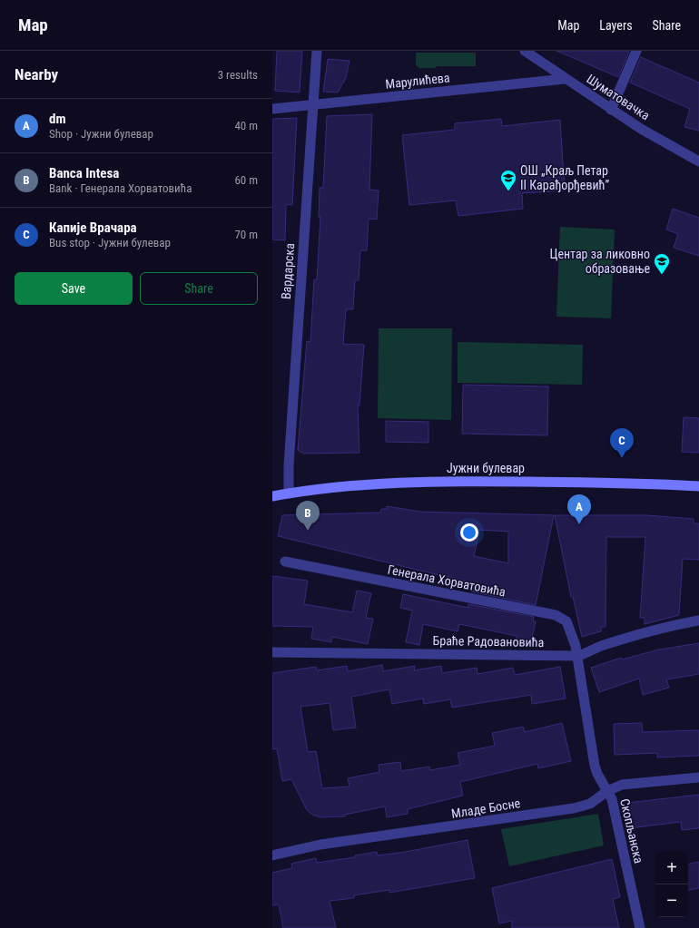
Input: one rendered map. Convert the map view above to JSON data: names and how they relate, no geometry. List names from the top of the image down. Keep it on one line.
{"streets":{"main road":["Јужни булевар"],"street":["Марулићева","Шуматовачка","Вардарска","Генерала Хорватовића","Браће Радовановића","Младе Босне","Скопљанска"]},"crossings":[["Марулићева","Шуматовачка"],["Марулићева","Вардарска"],["Вардарска","Јужни булевар"],["Генерала Хорватовића","Браће Радовановића"],["Генерала Хорватовића","Скопљанска"],["Браће Радовановића","Скопљанска"],["Младе Босне","Скопљанска"]],"places":{"school or university":["ОШ „Краљ Петар II Карађорђевић”","Центар за ликовно образовање"]},"page":{"header":"Map","nav":["Map","Layers","Share"],"heading":["Nearby","3 results"],"list":[{"mark":"A","name":"dm","note":"Shop · Јужни булевар","value":"40 m"},{"mark":"B","name":"Banca Intesa","note":"Bank · Генерала Хорватовића","value":"60 m"},{"mark":"C","name":"Капије Врачара","note":"Bus stop · Јужни булевар","value":"70 m"}],"buttons":["Save","Share"],"pins":["C","A","B"],"map_buttons":["+","−"]}}
